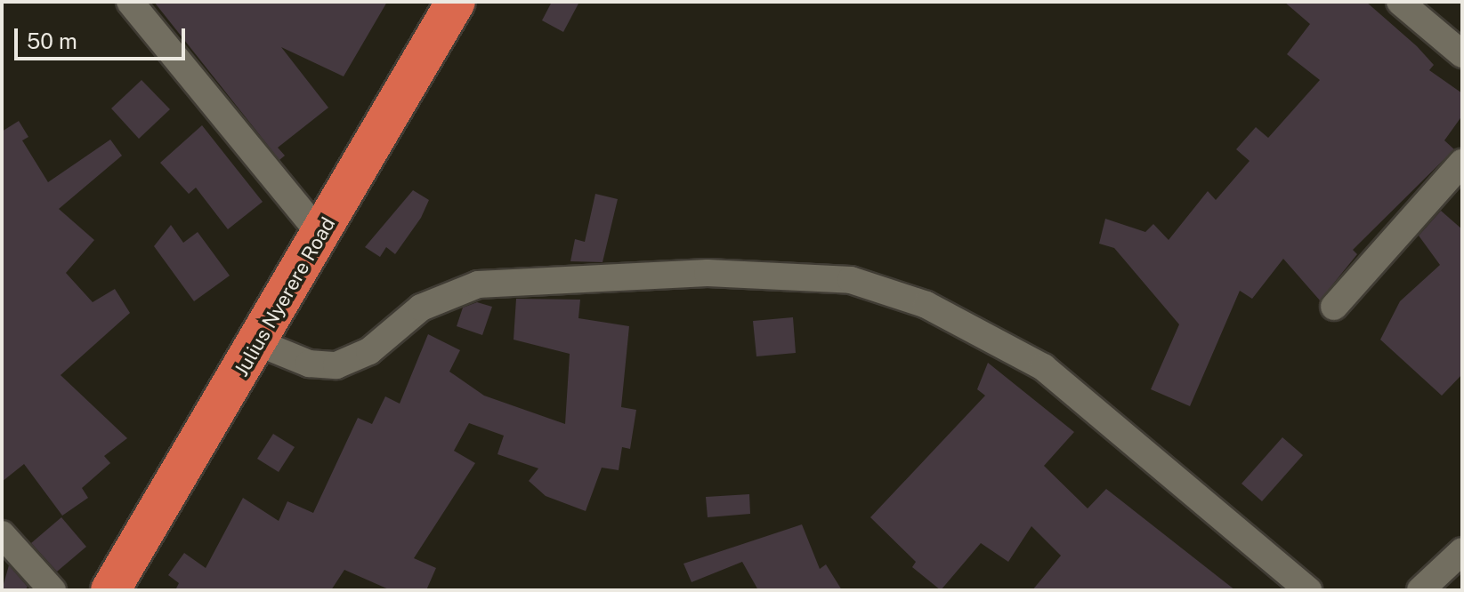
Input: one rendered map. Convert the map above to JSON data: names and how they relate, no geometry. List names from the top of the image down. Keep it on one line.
{"streets":{"highway":["Julius Nyerere Road"]},"scale_bar":"50 m"}
